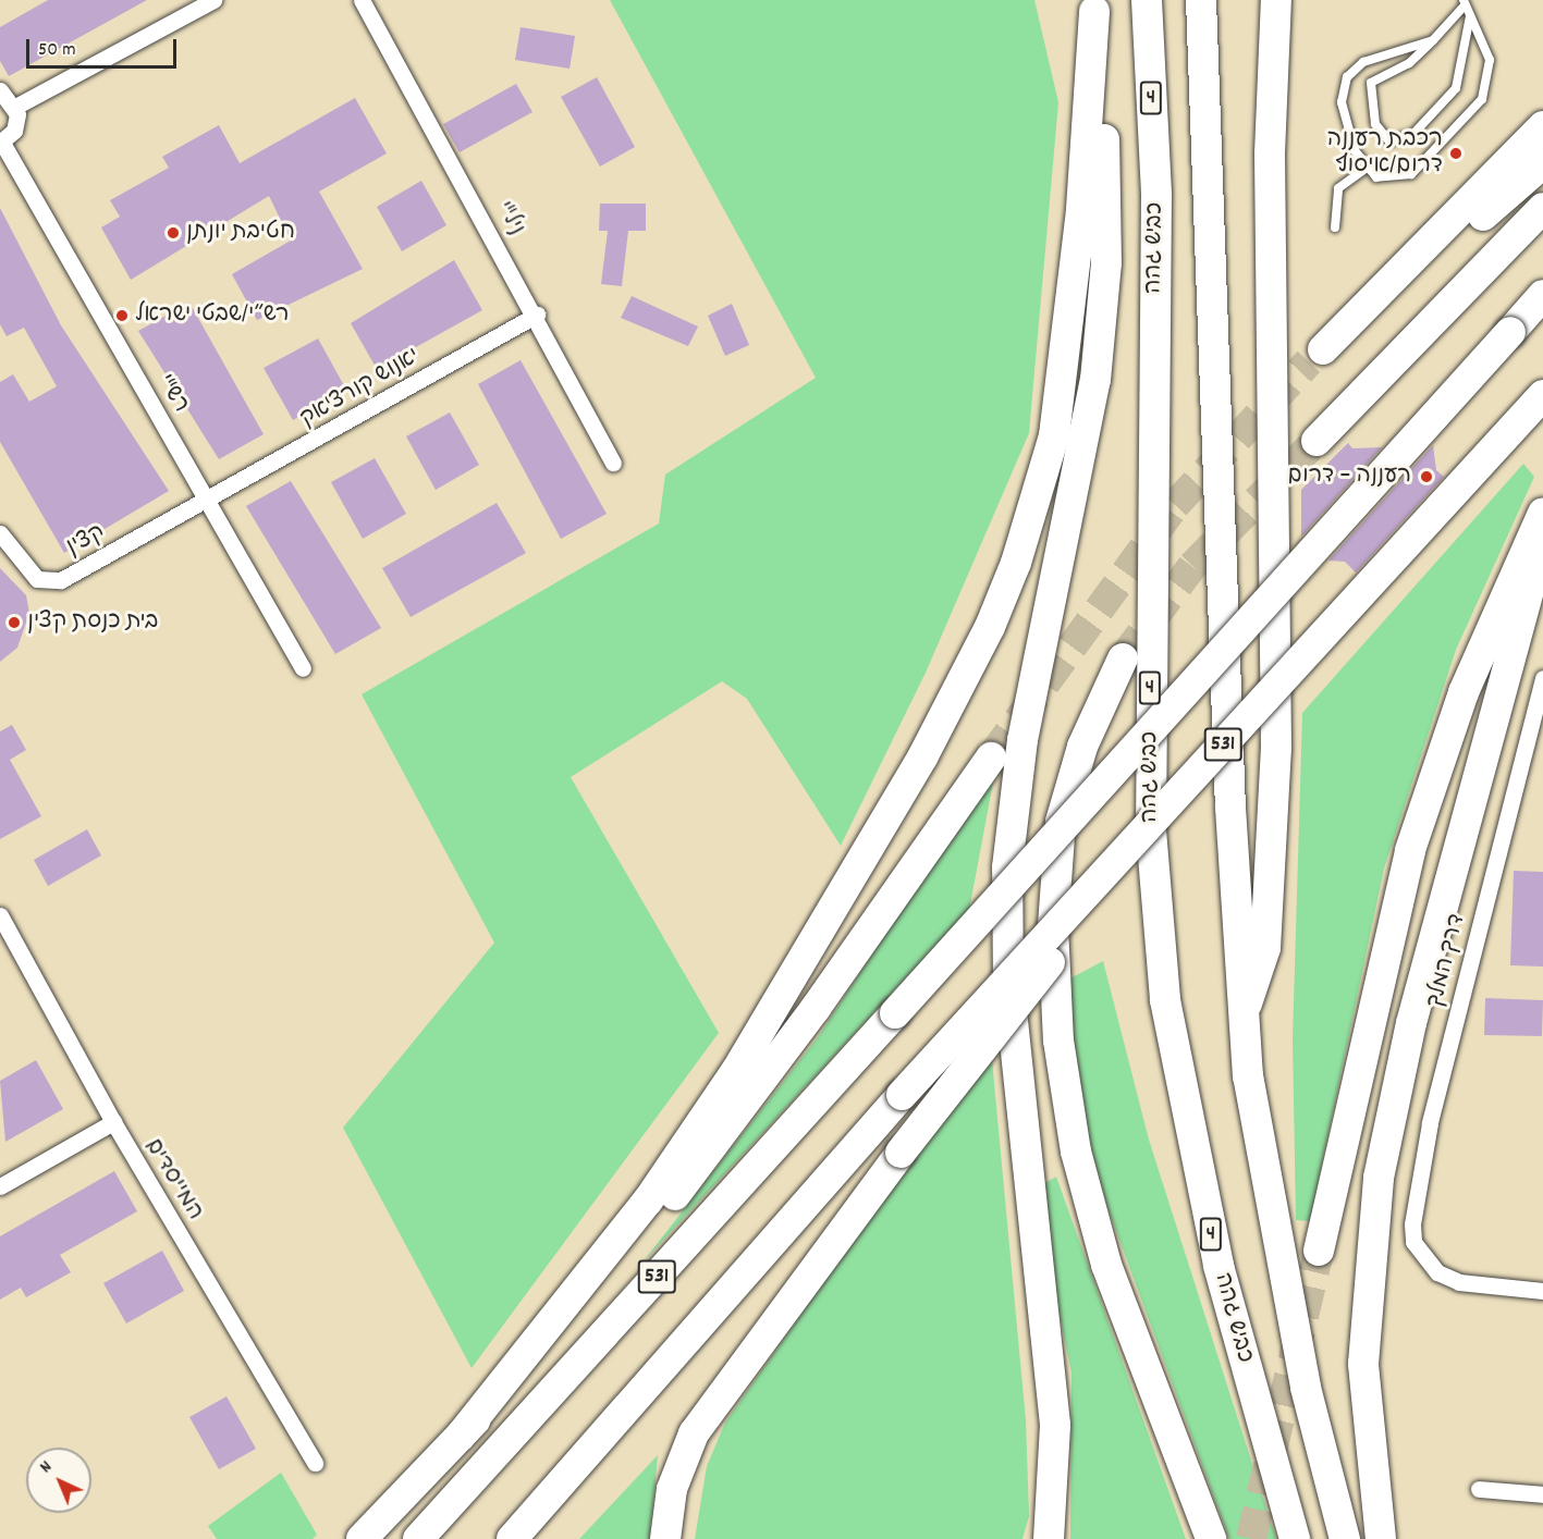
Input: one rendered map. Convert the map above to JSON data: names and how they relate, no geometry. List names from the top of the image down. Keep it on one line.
{"streets":{"highway":["4","כביש גהה","531"],"street":["ניל\"י","יאנוש קורצ'אק","רש\"י","קצין","דרך המלך","המייסדים"]},"crossings":[["ניל\"י","יאנוש קורצ'אק"],["יאנוש קורצ'אק","רש\"י"],["יאנוש קורצ'אק","קצין"],["רש\"י","קצין"]],"places":["רכבת רעננה דרום/איסוף","חטיבת יונתן","רש״י/שבטי ישראל","רעננה – דרום","בית כנסת קצין"],"scale_bar":"50 m","north":"top left"}
